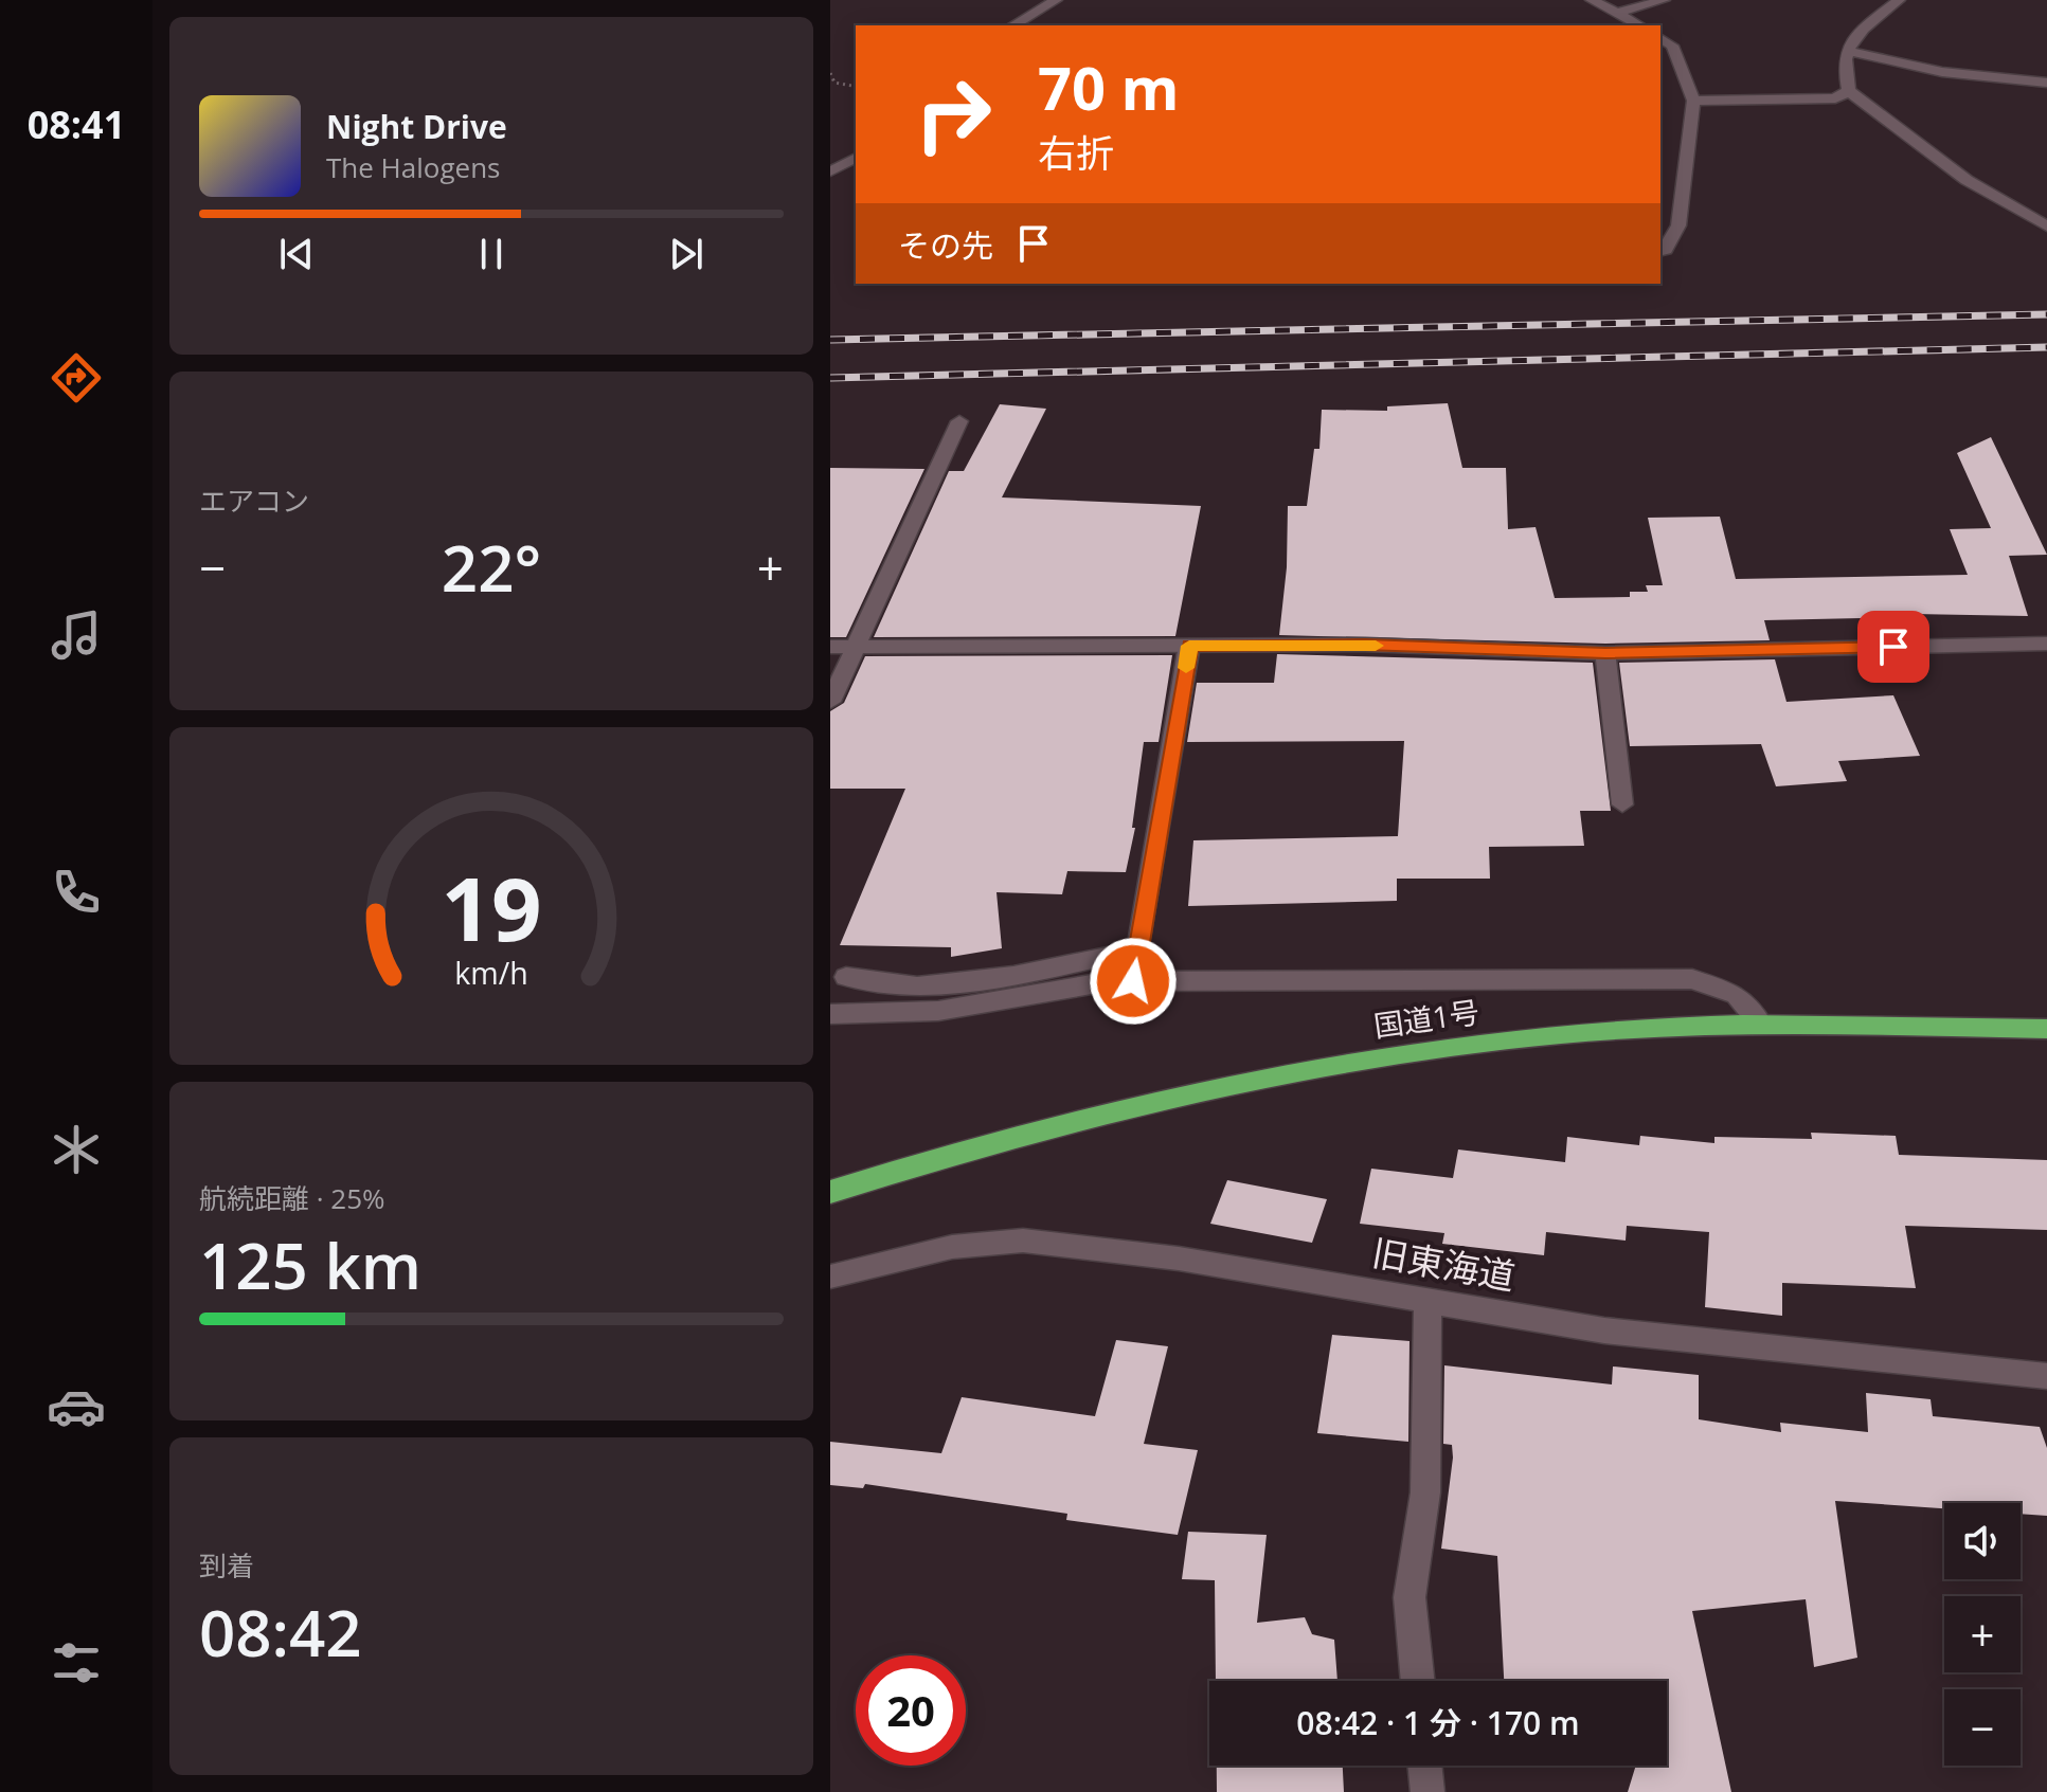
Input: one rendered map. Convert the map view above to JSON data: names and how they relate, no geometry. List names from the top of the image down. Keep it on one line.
{"streets":{"highway":["国道1号"],"street":["旧東海道"]},"page":{"tabs":"08:41","turn":["70 m","右折"],"song":["Night Drive","The Halogens"],"then":"その先","tile":["エアコン",["航続距離 · 25%","125 km"],["到着","08:42"]],"heat":["−","22°","+"],"map_buttons":["+","−"],"limit":"20","trip":"08:42 · 1 分 · 170 m","gauge":["19","km/h"]}}
